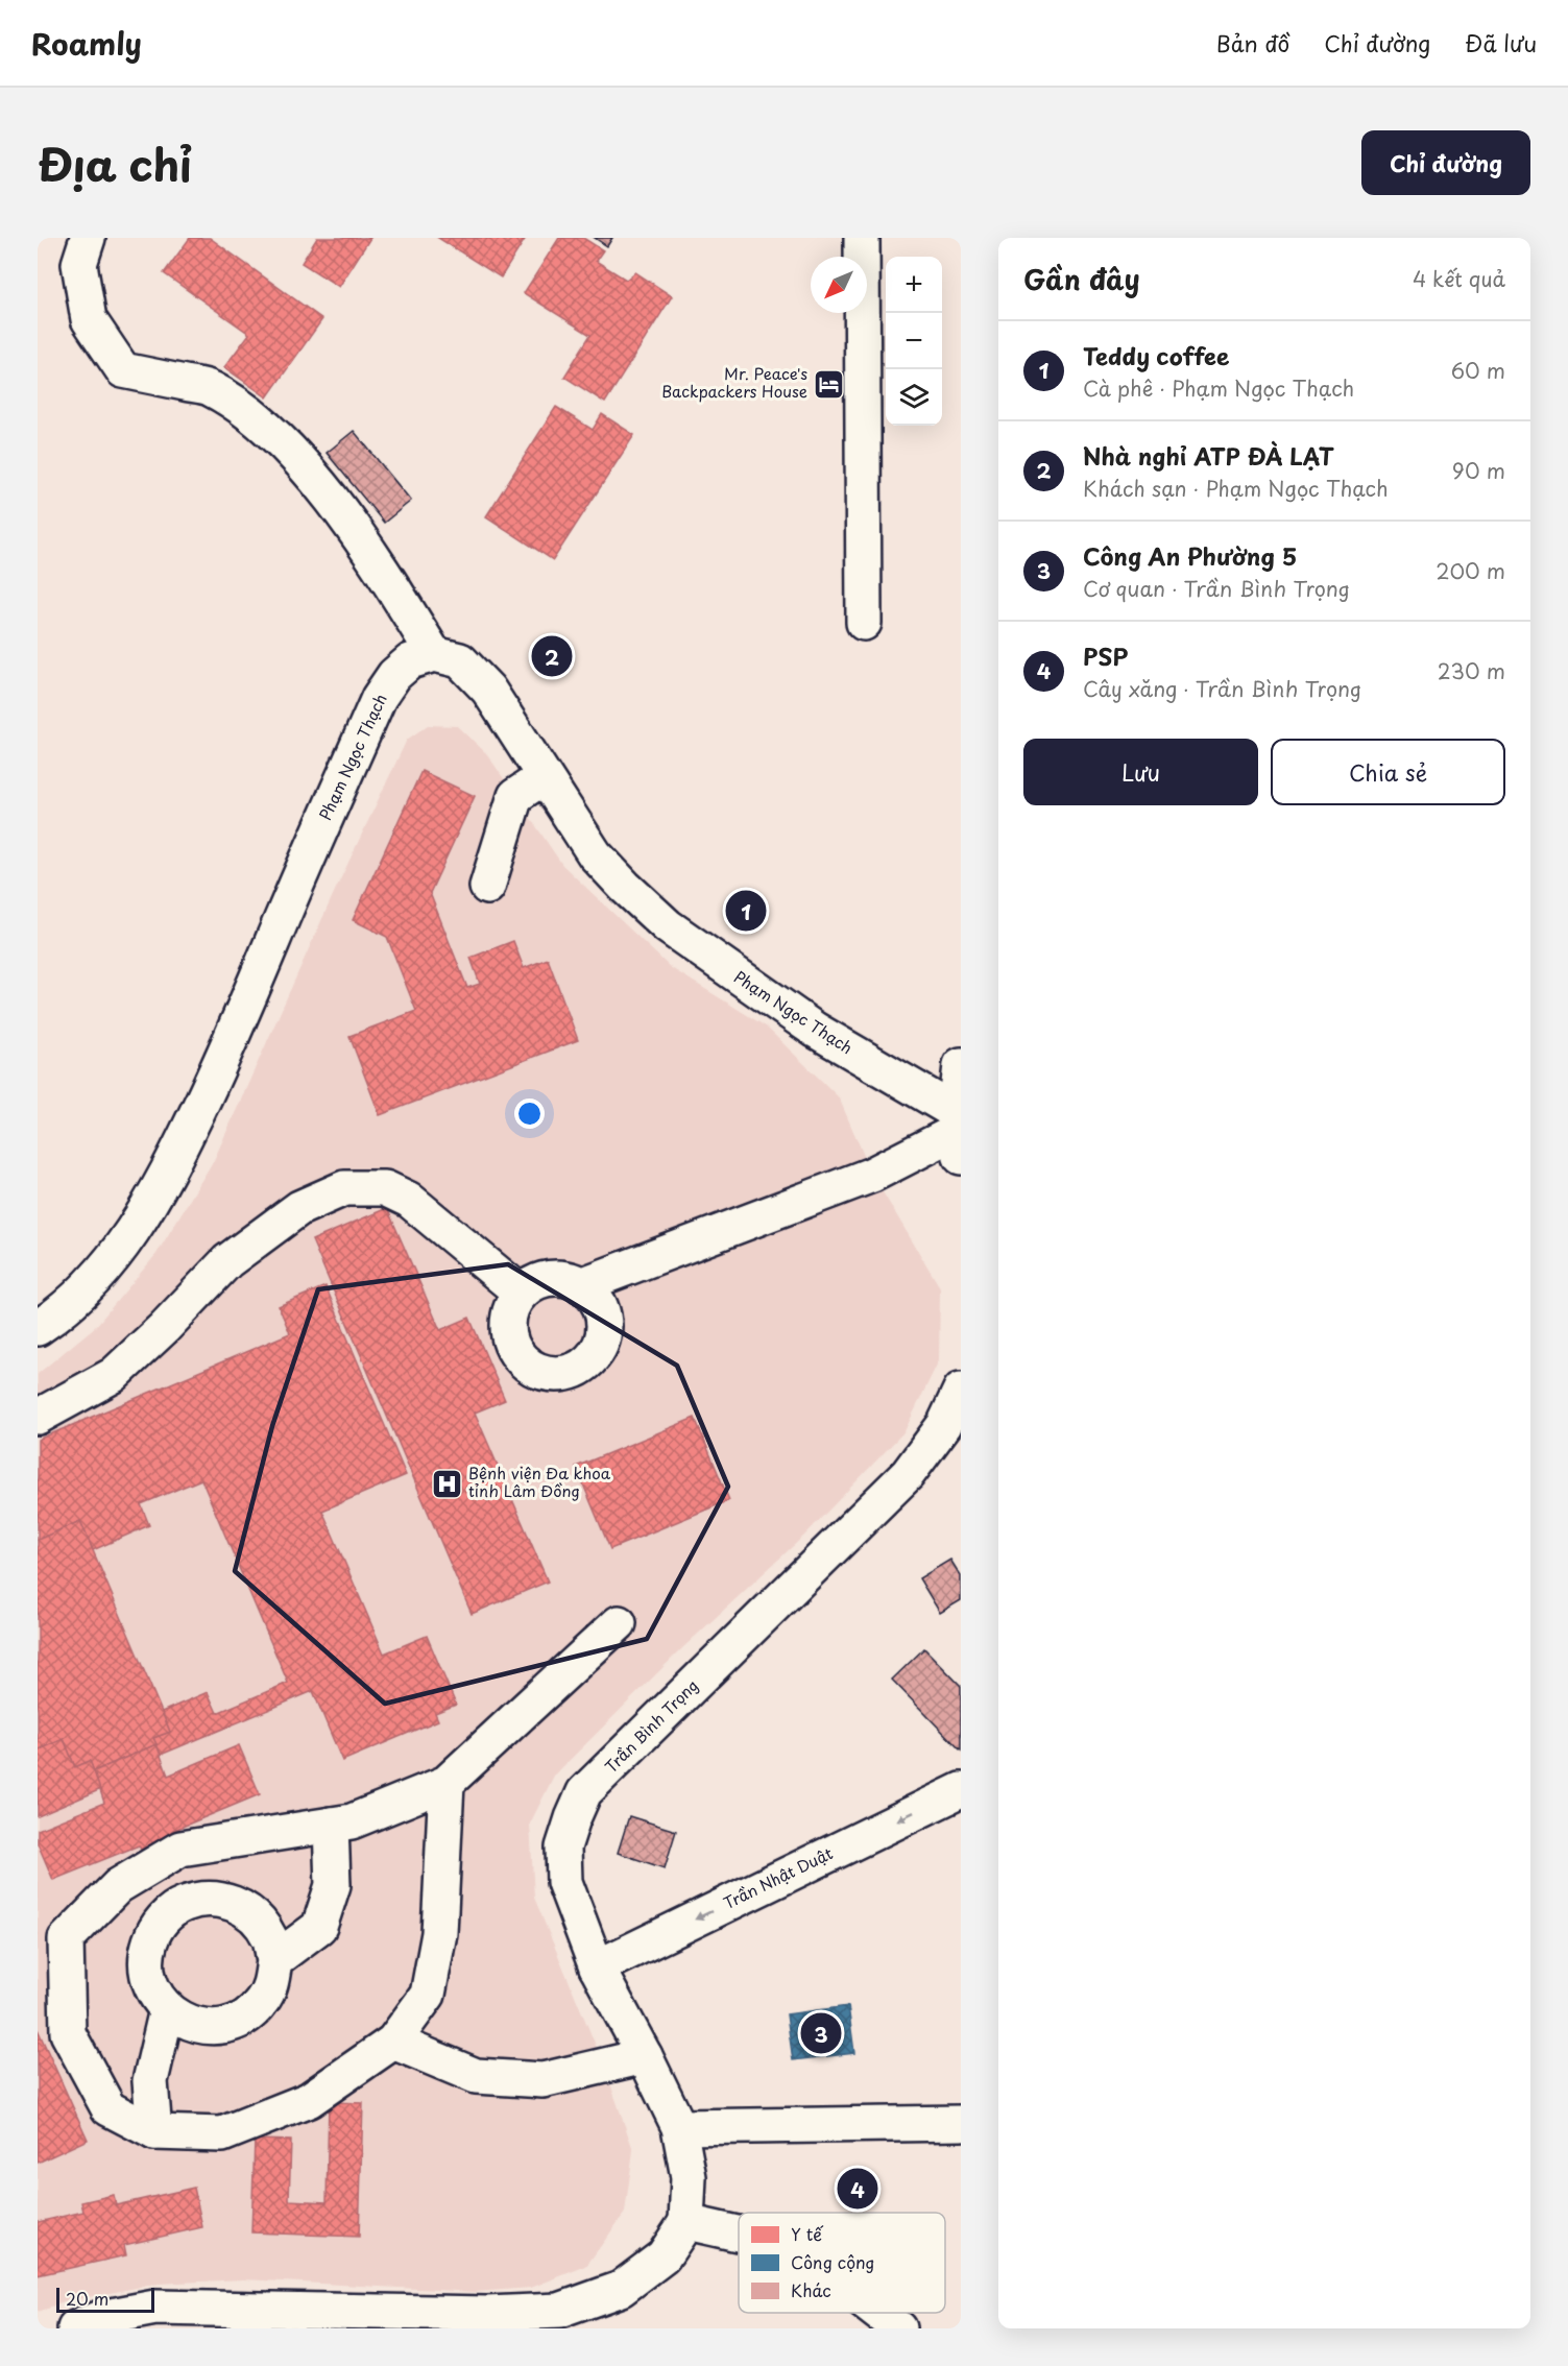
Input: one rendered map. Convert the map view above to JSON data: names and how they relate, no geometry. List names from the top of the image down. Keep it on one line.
{"streets":{"street":["Phạm Ngọc Thạch","Trần Bình Trọng","Trần Nhật Duật"]},"crossings":[["Trần Bình Trọng","Trần Nhật Duật"]],"places":{"hotel":["Mr. Peace's Backpackers House"],"hospital":["Bệnh viện Đa khoa tỉnh Lâm Đồng"]},"legend":["Y tế","Công cộng","Khác"],"scale_bar":"20 m","north":"bottom left","page":{"header":"Roamly","nav":["Bản đồ","Chỉ đường","Đã lưu"],"title":"Địa chỉ","buttons":["Chỉ đường",["Lưu","Chia sẻ"]],"heading":["Gần đây","4 kết quả"],"map_buttons":["+","−"],"list":[{"mark":"1","name":"Teddy coffee","note":"Cà phê · Phạm Ngọc Thạch","value":"60 m"},{"mark":"2","name":"Nhà nghỉ ATP ĐÀ LẠT","note":"Khách sạn · Phạm Ngọc Thạch","value":"90 m"},{"mark":"3","name":"Công An Phường 5","note":"Cơ quan · Trần Bình Trọng","value":"200 m"},{"mark":"4","name":"PSP","note":"Cây xăng · Trần Bình Trọng","value":"230 m"}],"pins":["2","1","3","4"],"scale":"20 m"}}
